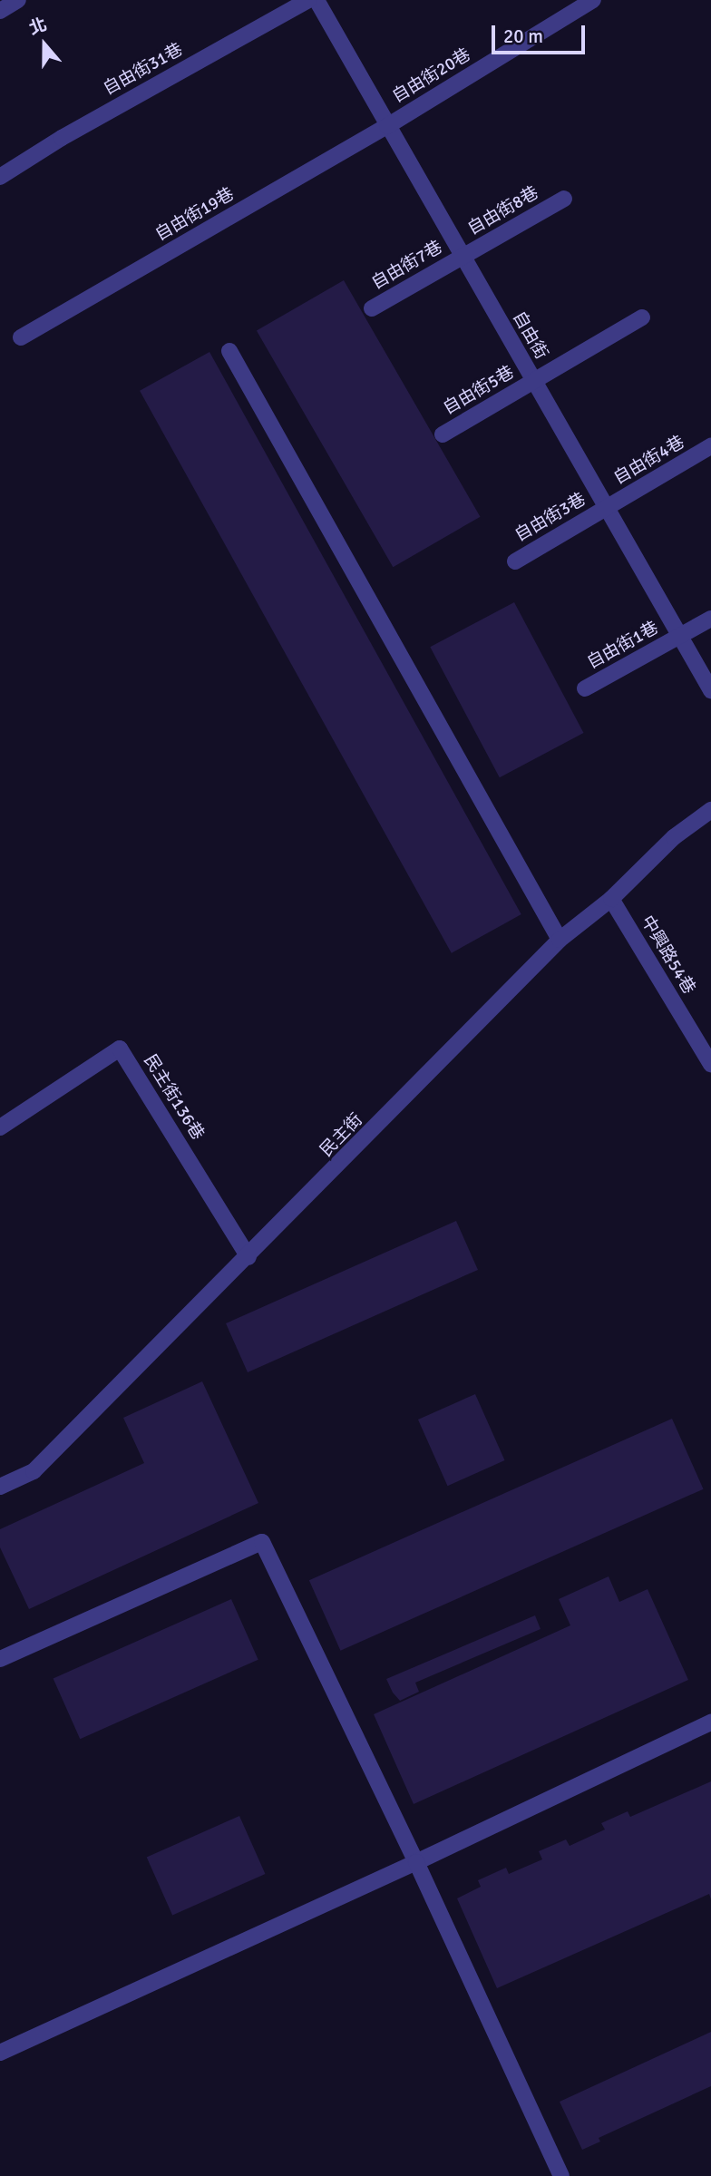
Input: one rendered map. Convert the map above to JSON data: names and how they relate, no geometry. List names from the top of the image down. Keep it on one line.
{"streets":{"street":["自由街31巷","自由街20巷","自由街8巷","自由街19巷","自由街7巷","自由街","自由街5巷","自由街4巷","自由街3巷","自由街1巷","中興路54巷","民主街136巷","民主街"]},"crossings":[["自由街20巷","自由街19巷"],["自由街20巷","自由街"],["自由街8巷","自由街7巷"],["自由街8巷","自由街"],["自由街19巷","自由街"],["自由街7巷","自由街"],["自由街","自由街5巷"],["自由街","自由街4巷"],["自由街","自由街3巷"],["自由街","自由街1巷"],["自由街4巷","自由街3巷"],["中興路54巷","民主街"],["民主街136巷","民主街"]],"scale_bar":"20 m","north":"top"}
